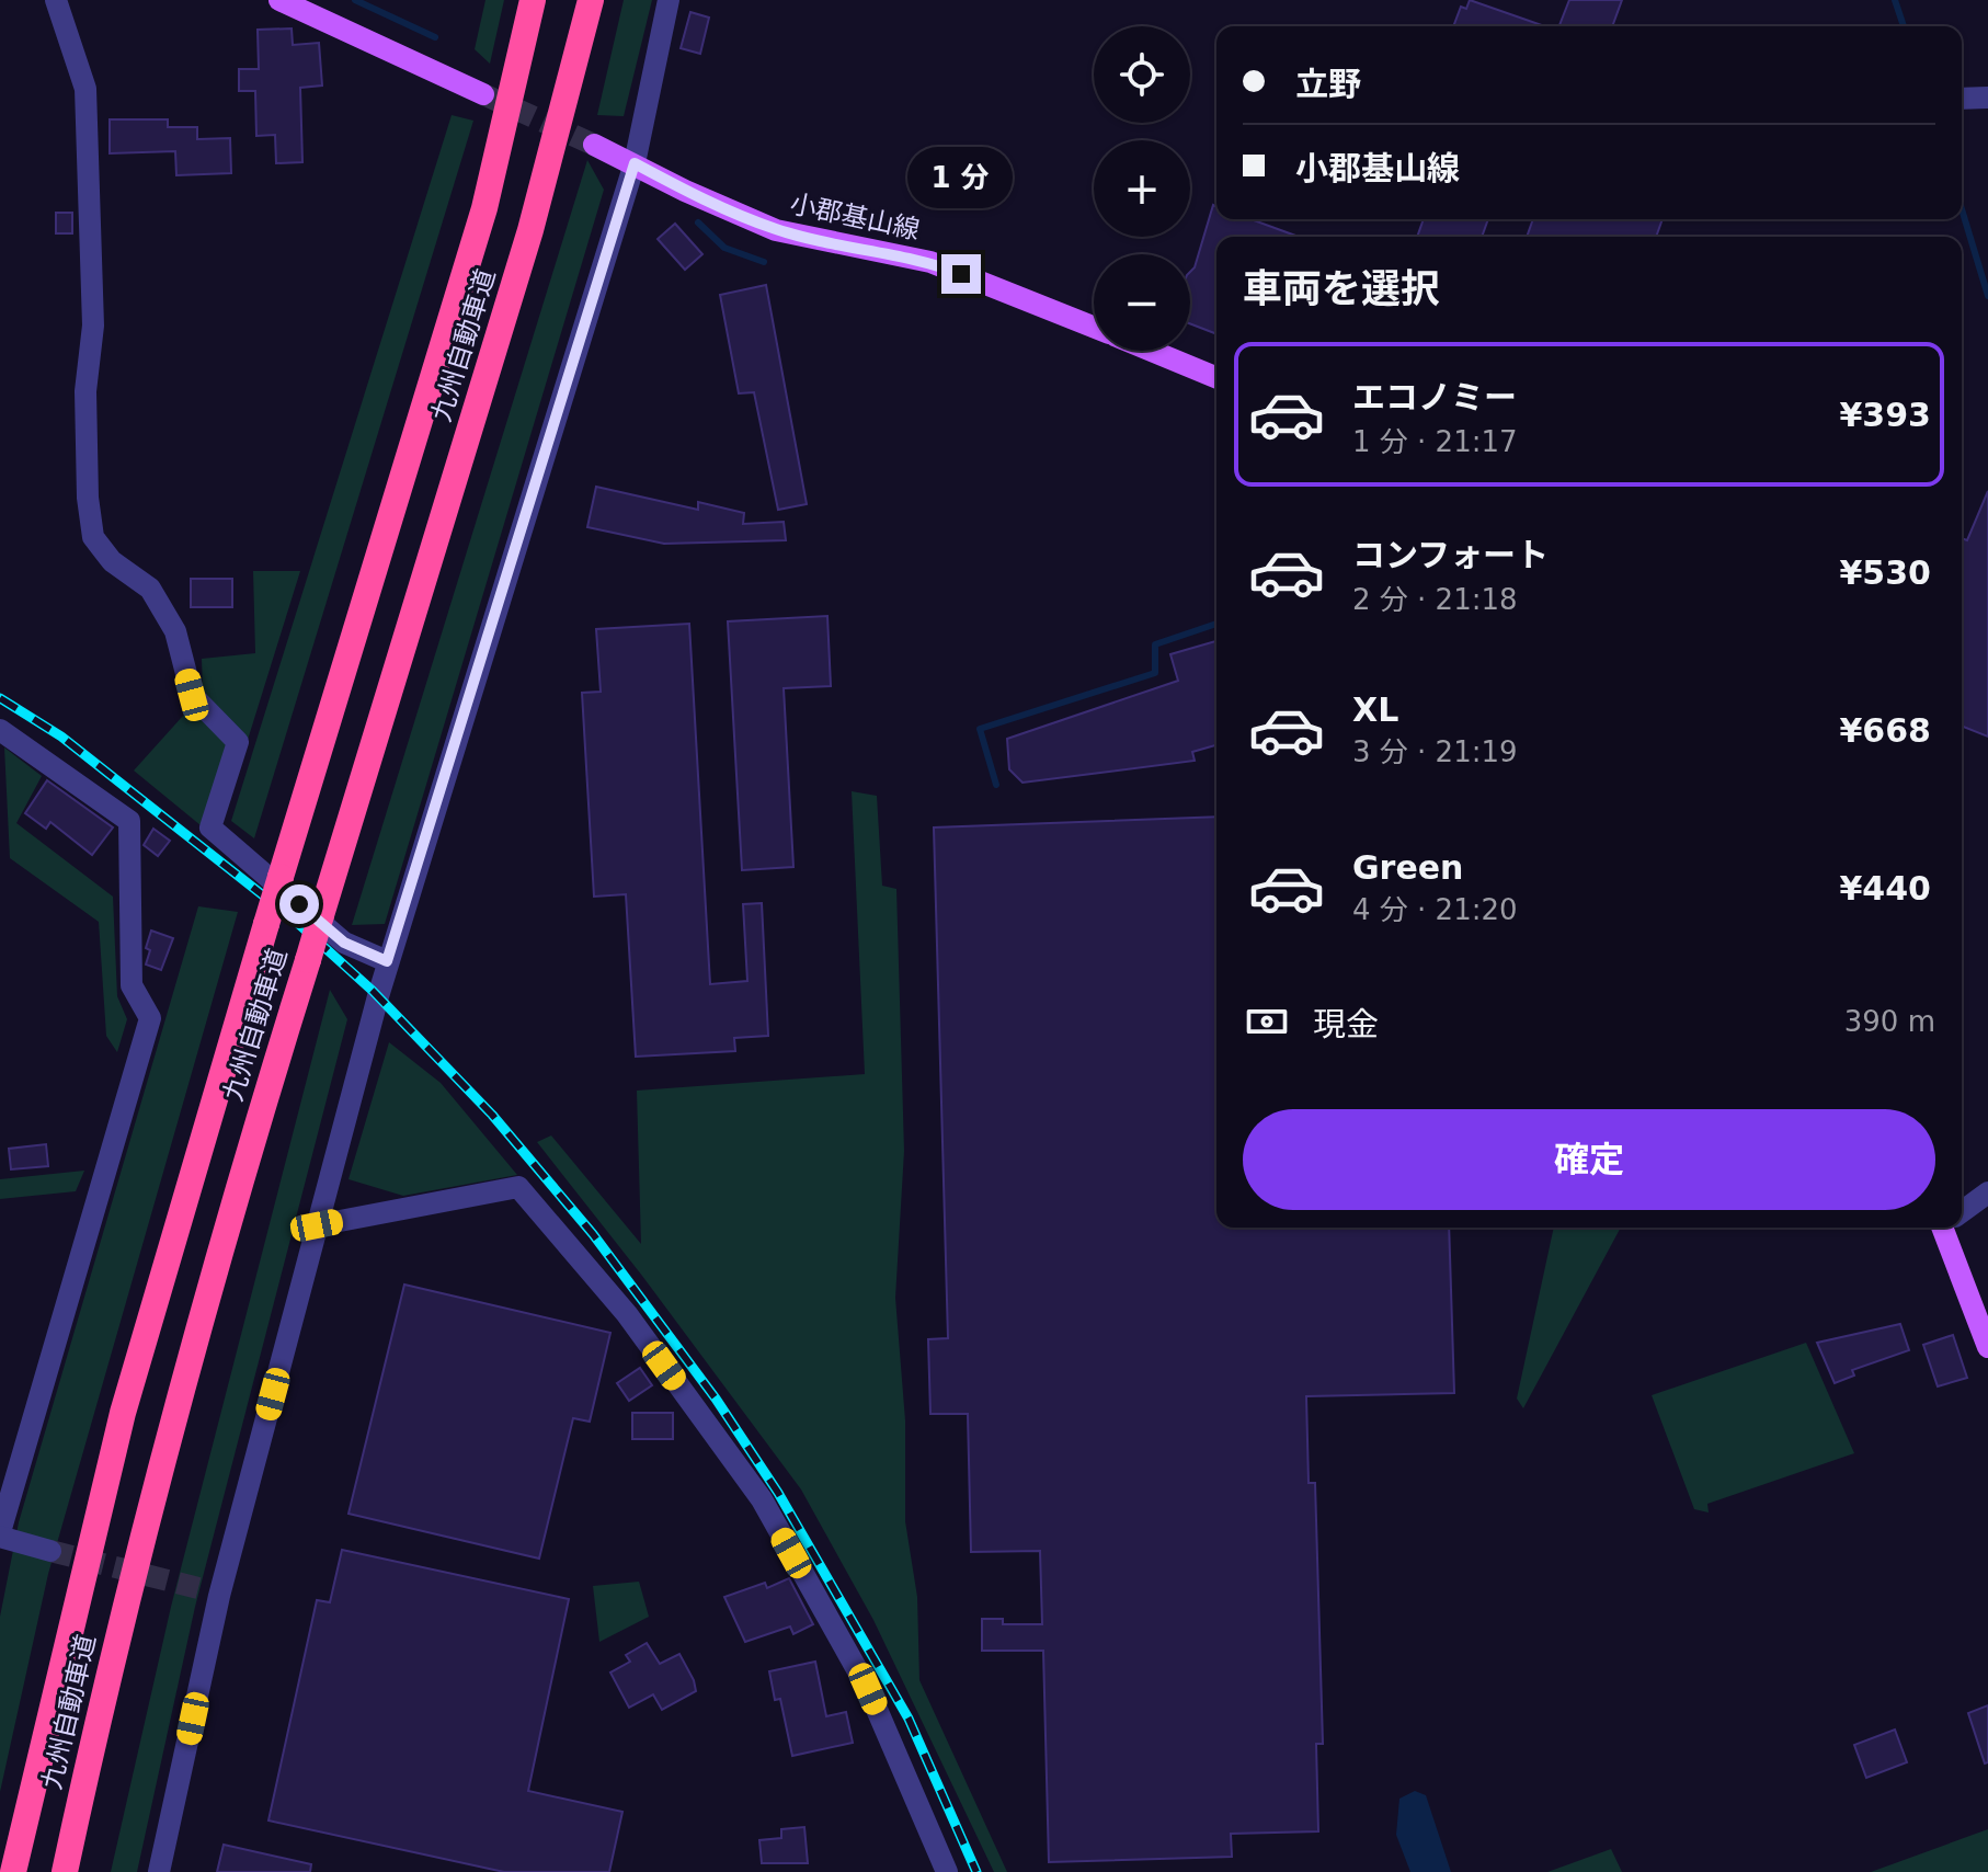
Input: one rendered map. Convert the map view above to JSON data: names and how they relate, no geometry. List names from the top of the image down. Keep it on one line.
{"streets":{"highway":["九州自動車道"],"main road":["小郡基山線"]},"page":{"map_buttons":["+","−"],"banner":["立野","小郡基山線"],"bubble":"1 分","heading":"車両を選択","list":[{"name":"エコノミー","note":"1 分 · 21:17","value":"¥393"},{"name":"コンフォート","note":"2 分 · 21:18","value":"¥530"},{"name":"XL","note":"3 分 · 21:19","value":"¥668"},{"name":"Green","note":"4 分 · 21:20","value":"¥440"}],"pay":["現金","390 m"],"buttons":"確定"}}
